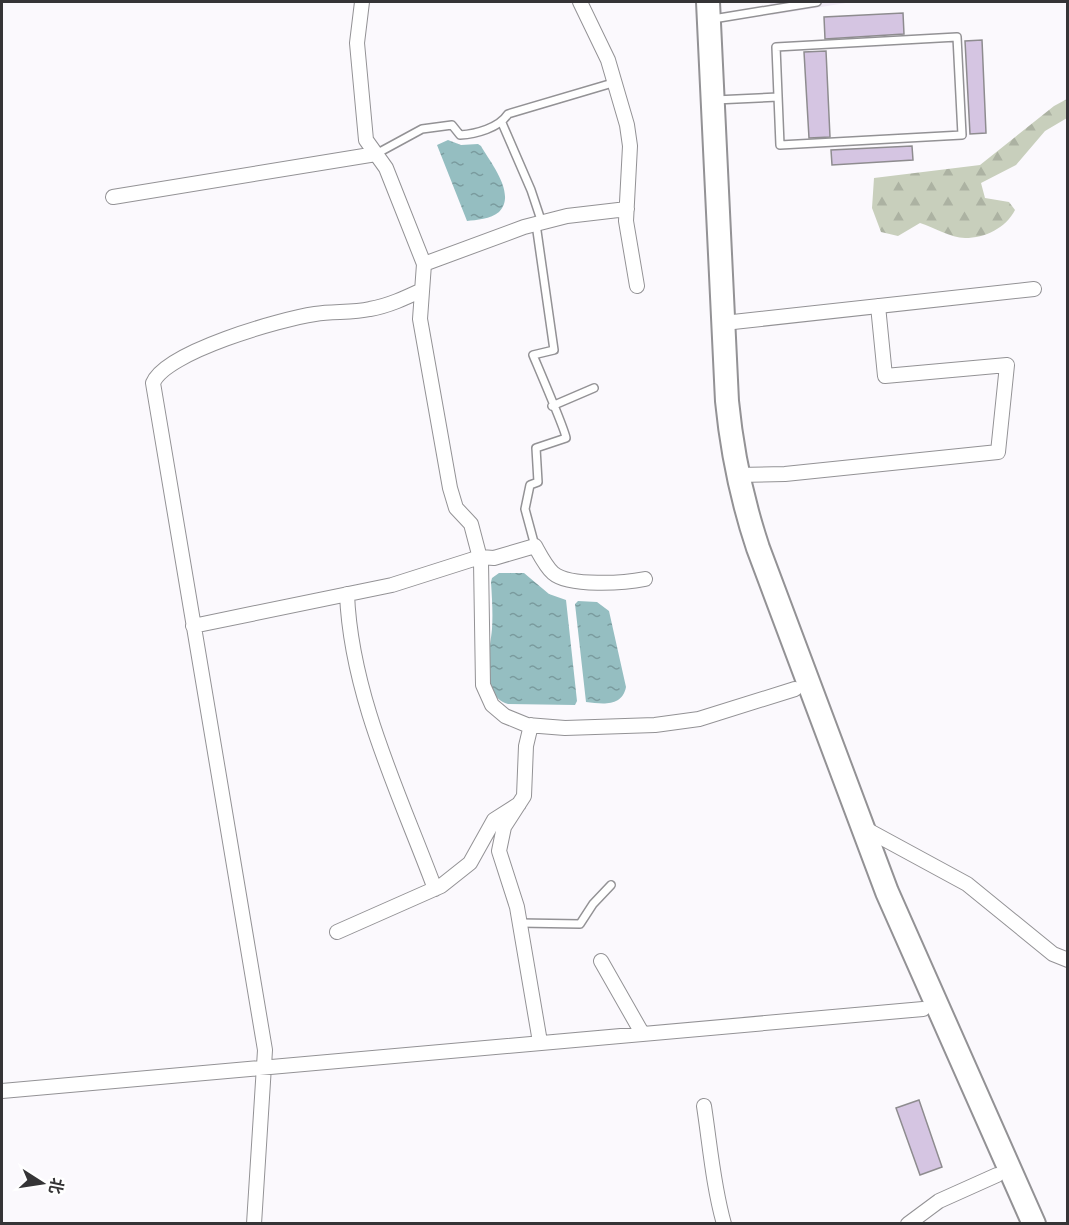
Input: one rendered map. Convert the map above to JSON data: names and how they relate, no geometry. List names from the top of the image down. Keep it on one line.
{"north":"right"}
